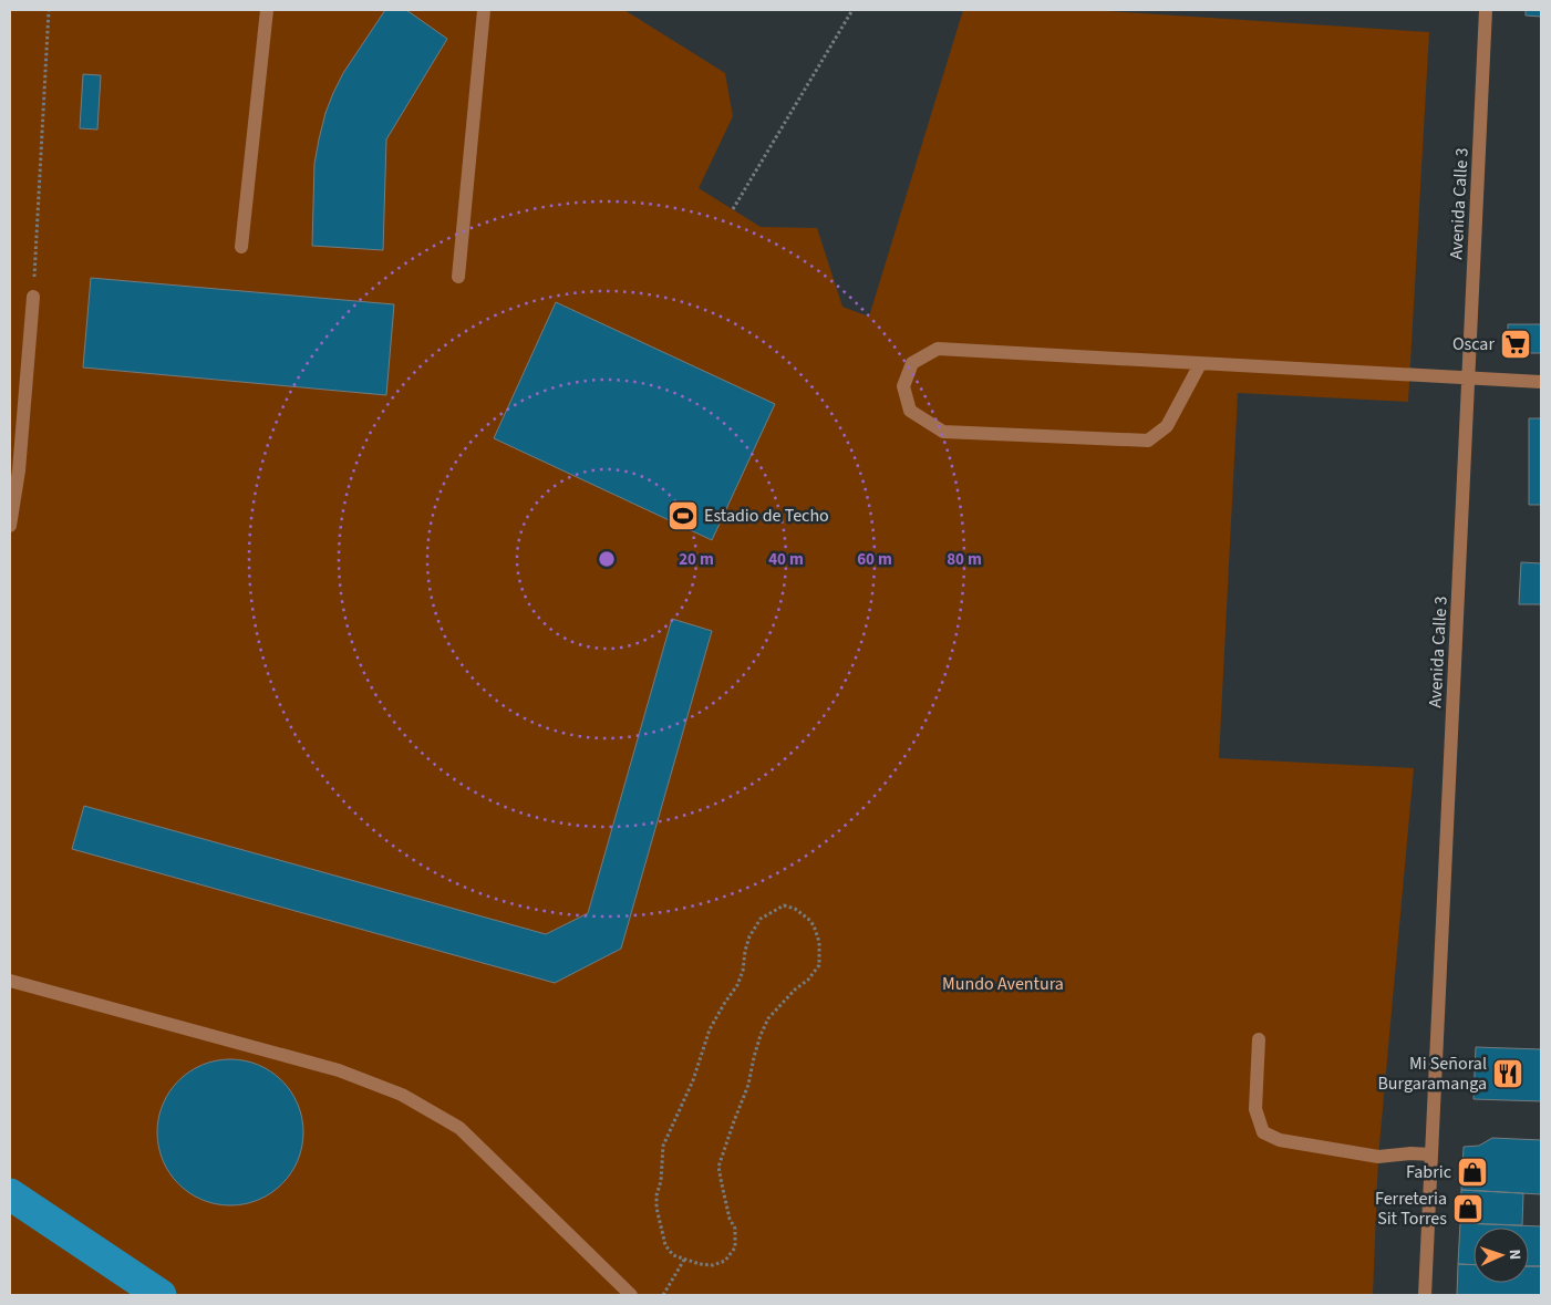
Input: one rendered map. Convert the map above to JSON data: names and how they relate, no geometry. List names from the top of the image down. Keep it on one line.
{"streets":{"street":["Avenida Calle 3"]},"parks":["Mundo Aventura"],"places":{"supermarket":["Oscar"],"sports":["Estadio de Techo"],"restaurant":["Mi Señoral Burgaramanga"],"shop":["Fabric","Ferreteria Sit Torres"]},"north":"right","rings":["20 m","40 m","60 m","80 m"]}
